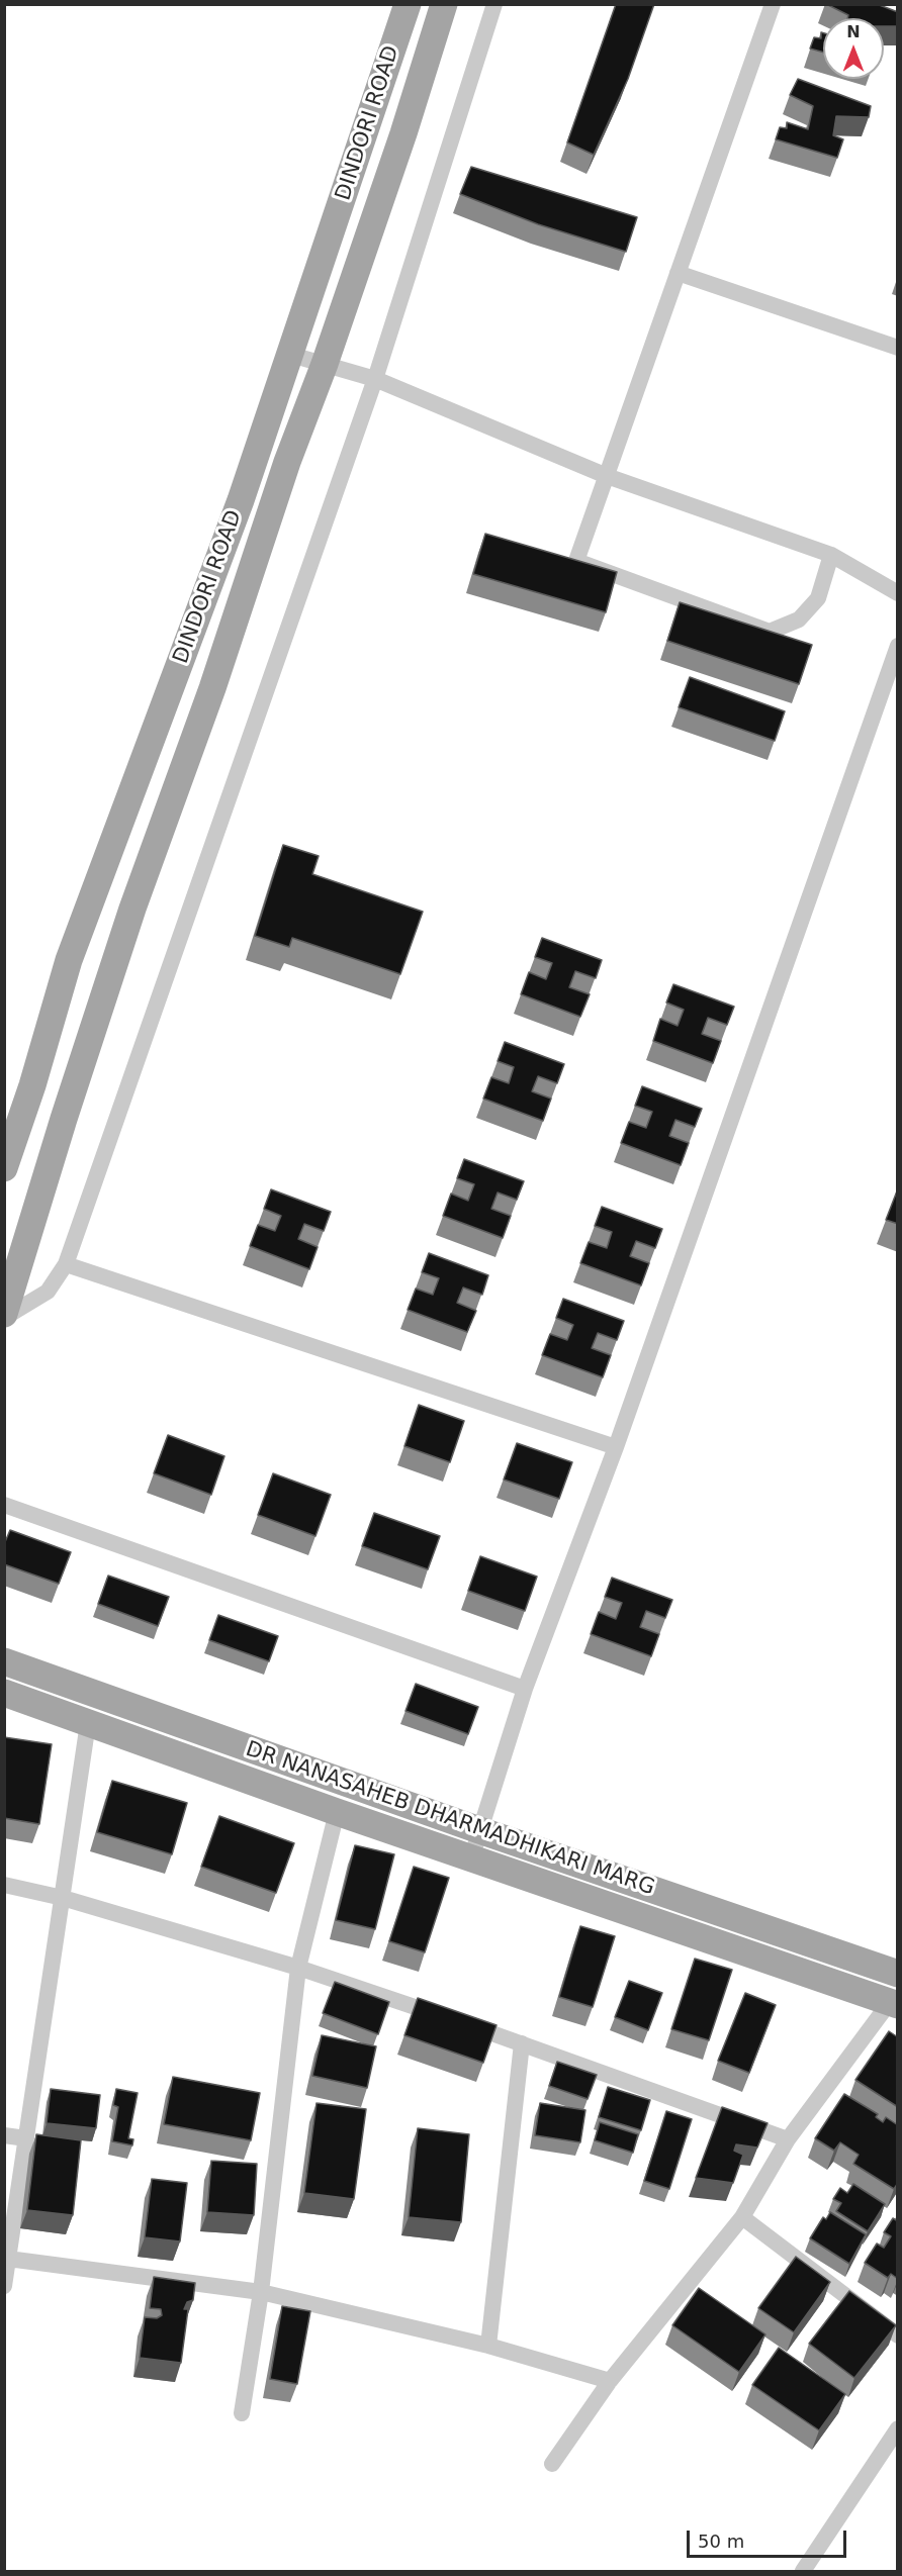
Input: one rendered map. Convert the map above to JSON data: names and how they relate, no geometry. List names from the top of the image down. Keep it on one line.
{"streets":{"main road":["DINDORI ROAD","DR NANASAHEB DHARMADHIKARI MARG"]},"scale_bar":"50 m","north":"top"}
